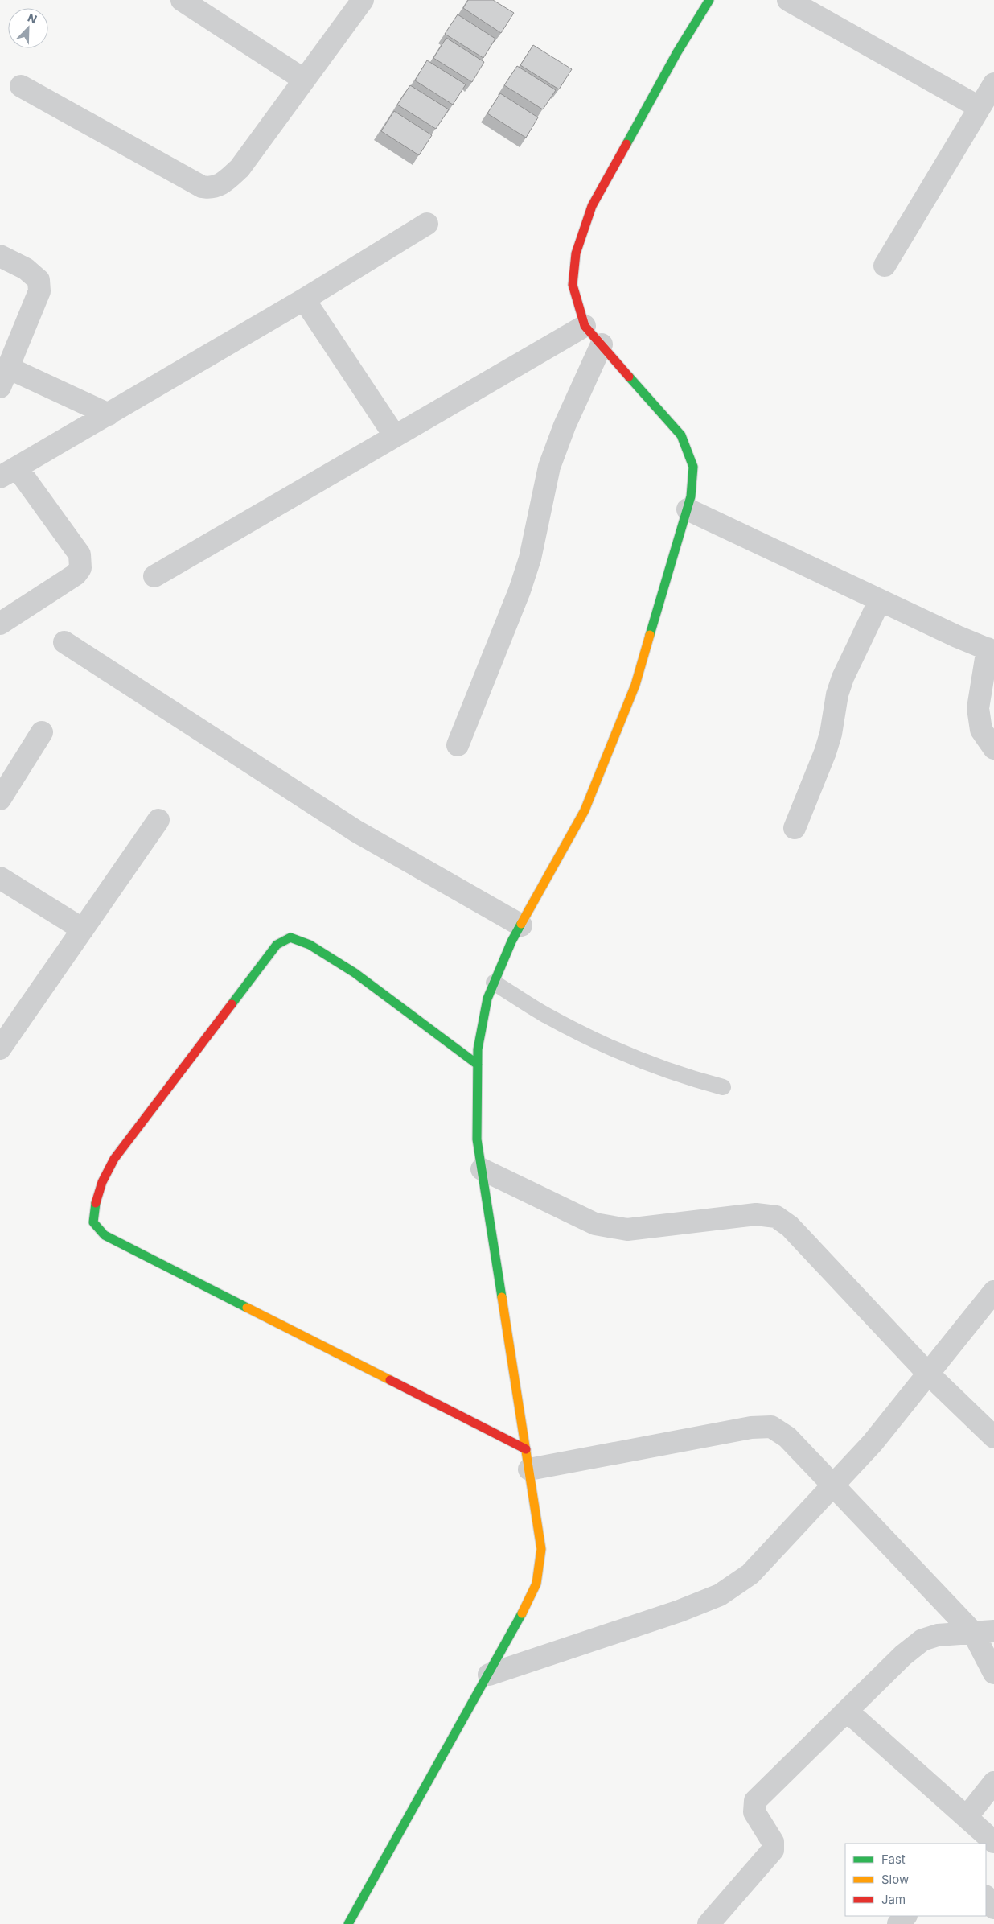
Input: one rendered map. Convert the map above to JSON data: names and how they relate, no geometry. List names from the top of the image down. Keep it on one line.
{"legend":["Fast","Slow","Jam"],"north":"top right"}
